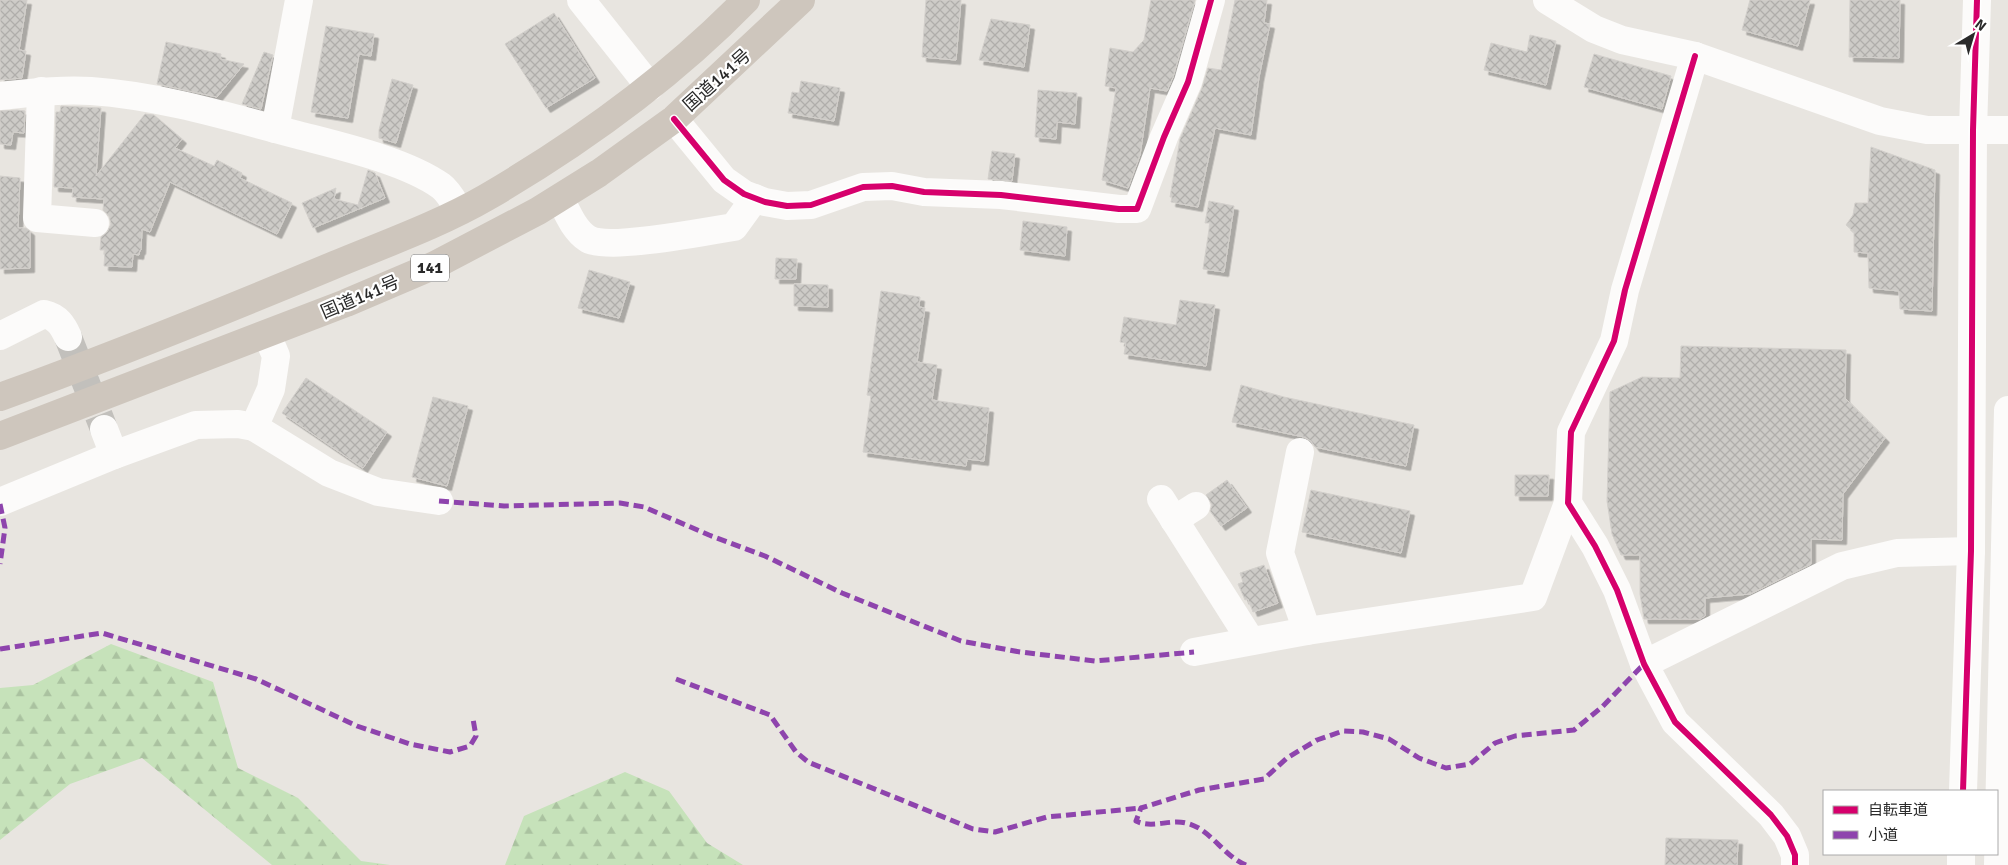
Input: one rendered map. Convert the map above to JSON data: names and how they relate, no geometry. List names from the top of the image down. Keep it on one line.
{"streets":{"highway":["国道141号","141"]},"legend":["自転車道","小道"],"north":"top right"}
